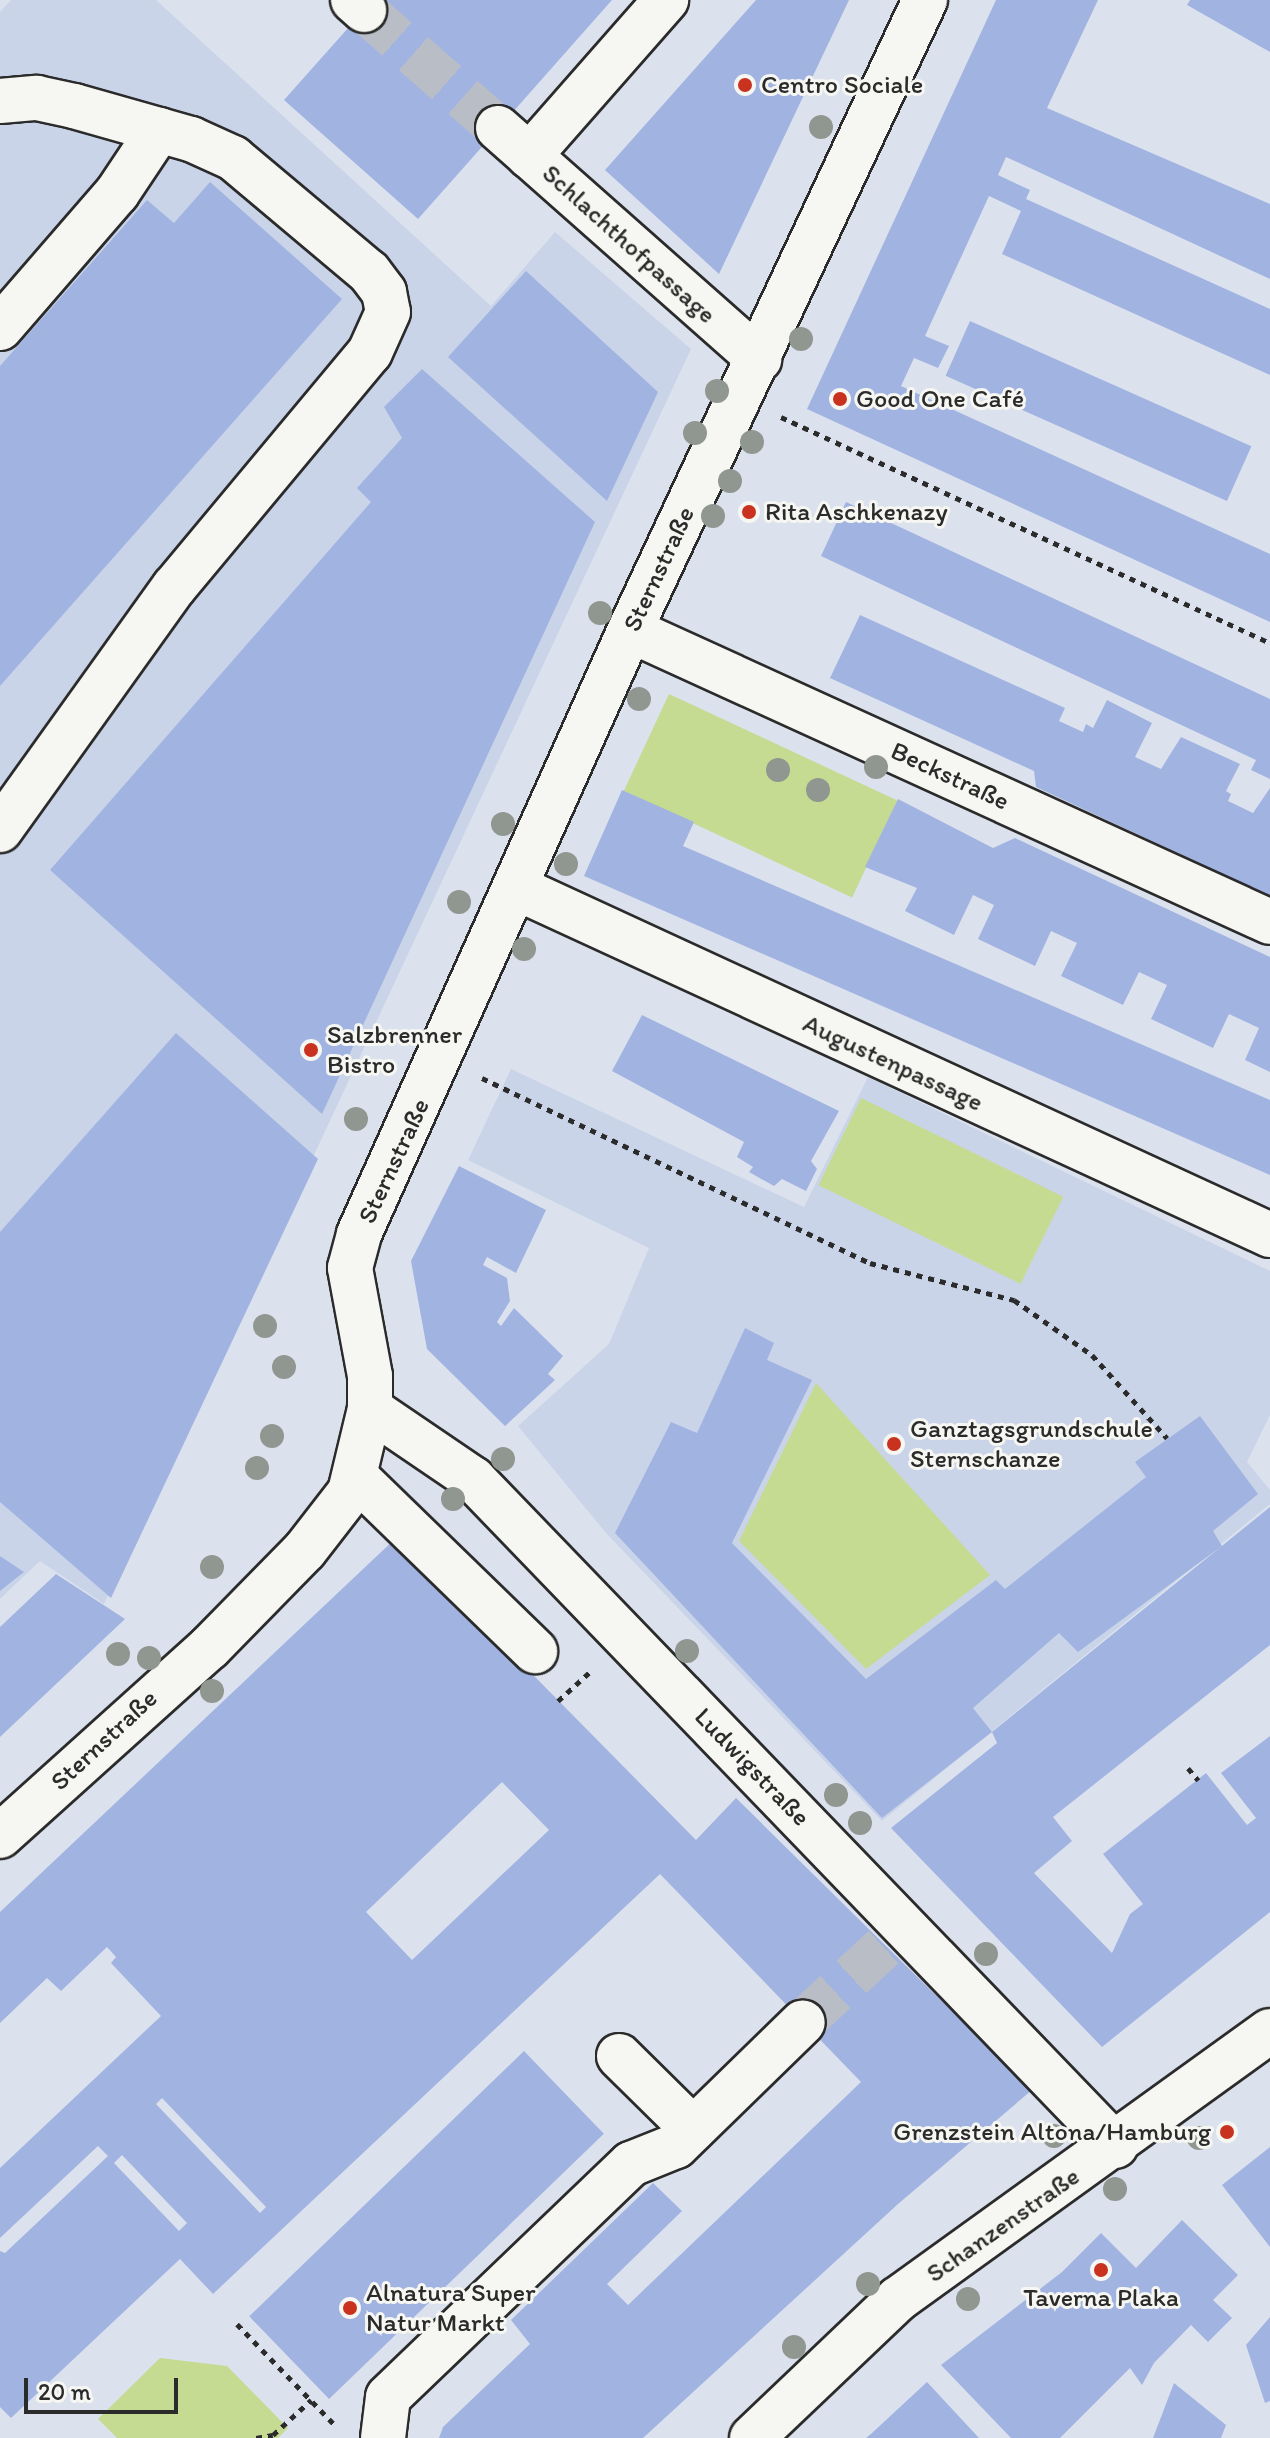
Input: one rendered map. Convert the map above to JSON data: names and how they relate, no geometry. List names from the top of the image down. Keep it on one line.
{"streets":{"street":["Schlachthofpassage","Sternstraße","Beckstraße","Augustenpassage","Ludwigstraße","Schanzenstraße"]},"crossings":[["Schlachthofpassage","Sternstraße"],["Sternstraße","Beckstraße"],["Sternstraße","Augustenpassage"],["Sternstraße","Ludwigstraße"],["Ludwigstraße","Schanzenstraße"]],"places":["Centro Sociale","Good One Café","Rita Aschkenazy","Salzbrenner Bistro","Ganztagsgrundschule Sternschanze","Grenzstein Altona/Hamburg","Taverna Plaka","Alnatura Super Natur Markt"],"scale_bar":"20 m"}
